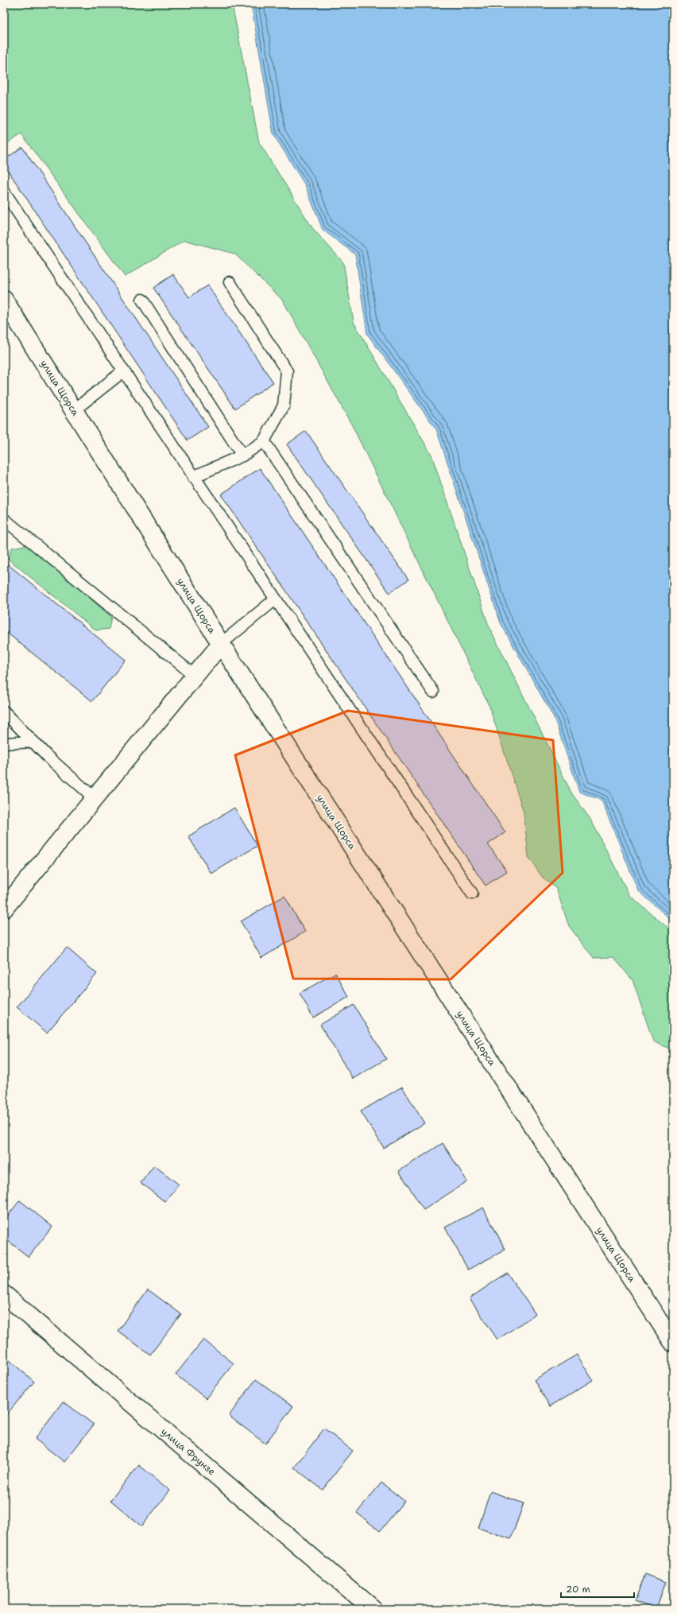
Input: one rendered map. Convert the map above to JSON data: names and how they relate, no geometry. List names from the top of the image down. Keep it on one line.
{"streets":{"street":["улица Щорса","улица Фрунзе"]},"scale_bar":"20 m"}
